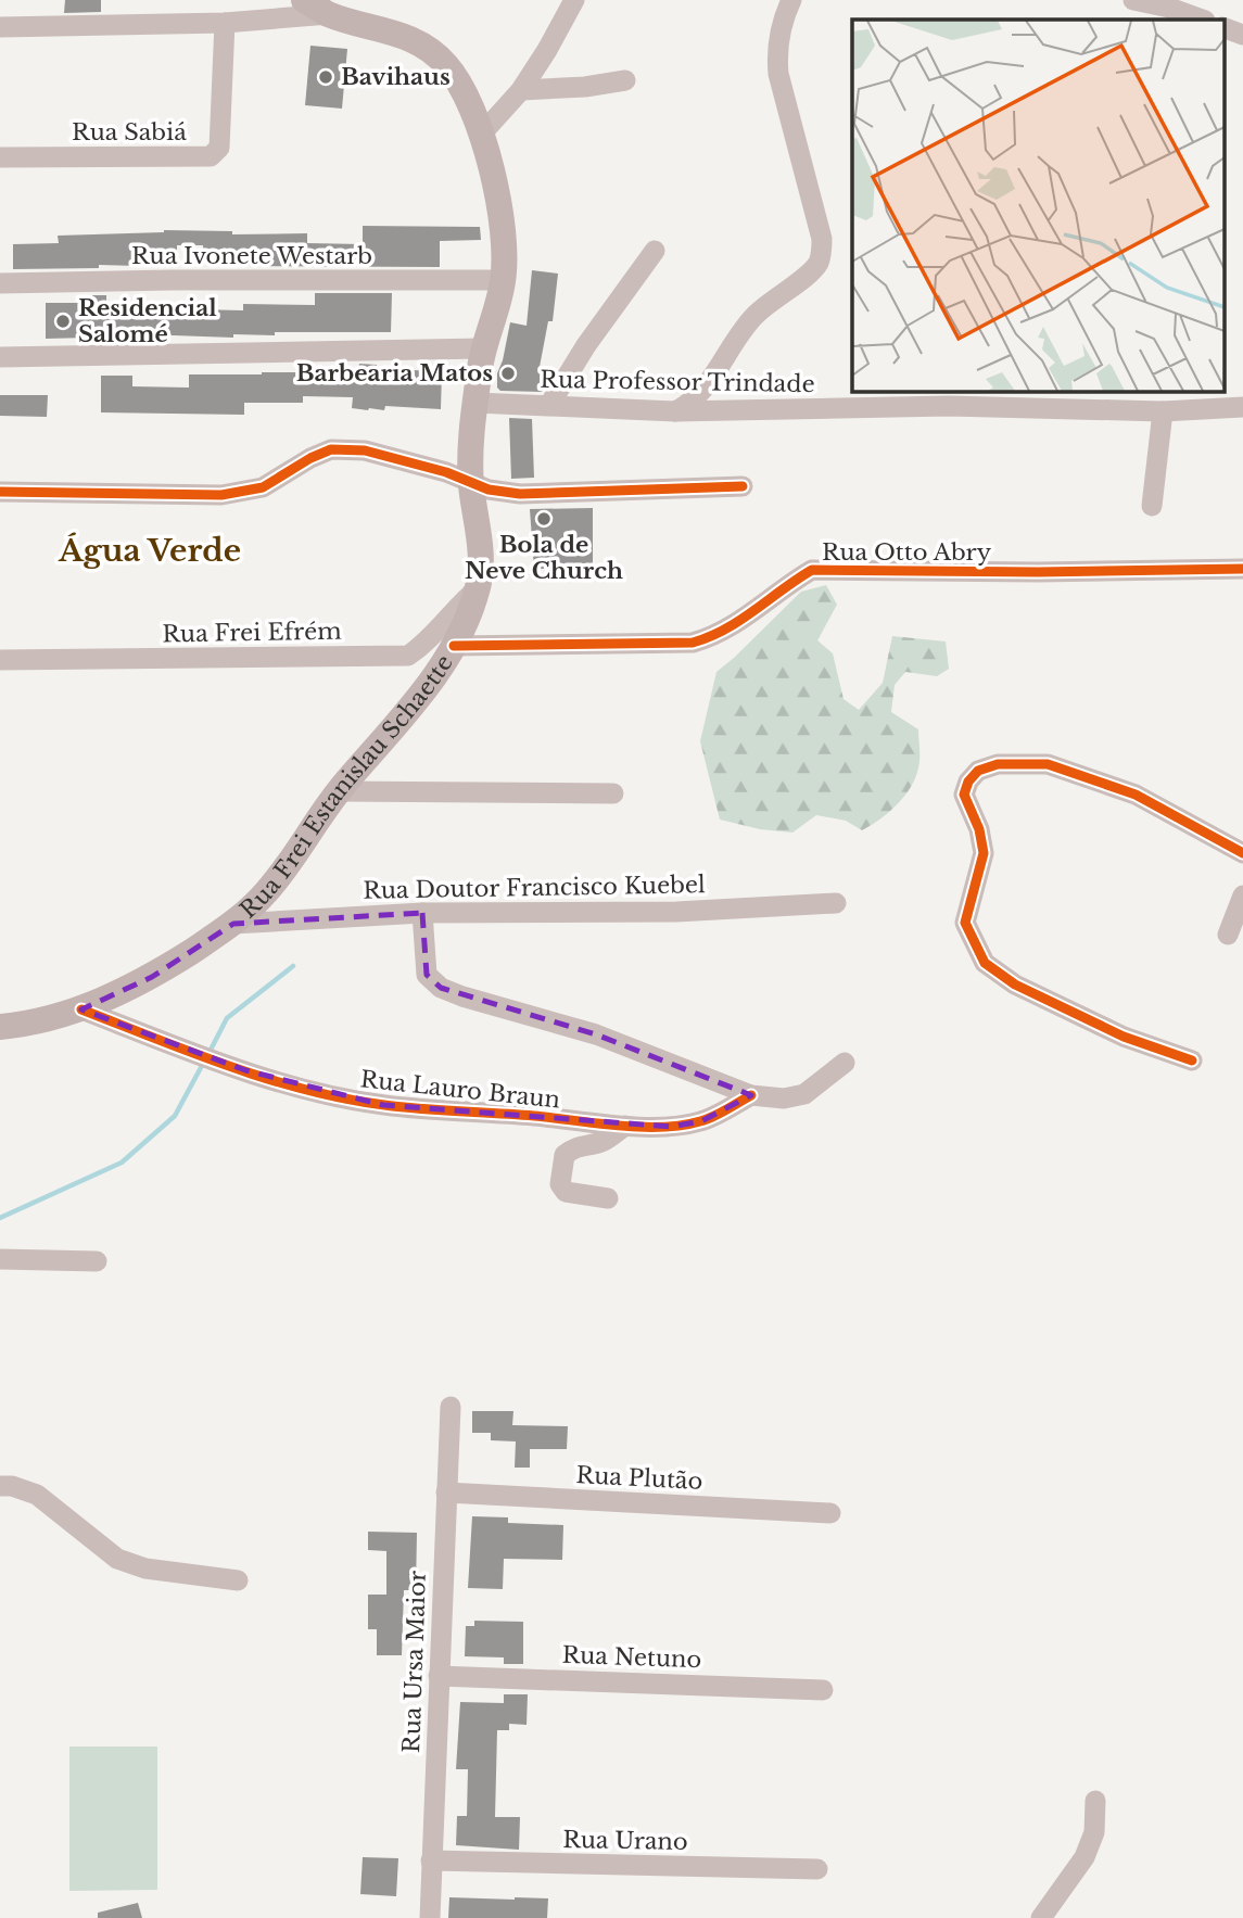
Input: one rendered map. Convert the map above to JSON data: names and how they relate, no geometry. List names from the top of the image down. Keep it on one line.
{"streets":{"main road":["Rua Frei Estanislau Schaette"],"street":["Rua Sabiá","Rua Ivonete Westarb","Rua Professor Trindade","Rua Otto Abry","Rua Frei Efrém","Rua Doutor Francisco Kuebel","Rua Lauro Braun","Rua Plutão","Rua Netuno","Rua Ursa Maior","Rua Urano"]},"crossings":[["Rua Ivonete Westarb","Rua Frei Estanislau Schaette"],["Rua Professor Trindade","Rua Frei Estanislau Schaette"],["Rua Otto Abry","Rua Frei Estanislau Schaette"],["Rua Frei Efrém","Rua Frei Estanislau Schaette"],["Rua Frei Estanislau Schaette","Rua Doutor Francisco Kuebel"],["Rua Frei Estanislau Schaette","Rua Lauro Braun"],["Rua Plutão","Rua Ursa Maior"],["Rua Netuno","Rua Ursa Maior"],["Rua Ursa Maior","Rua Urano"]],"districts":["Água Verde"],"places":["Bavihaus","Residencial Salomé","Barbearia Matos","Bola de Neve Church"]}
